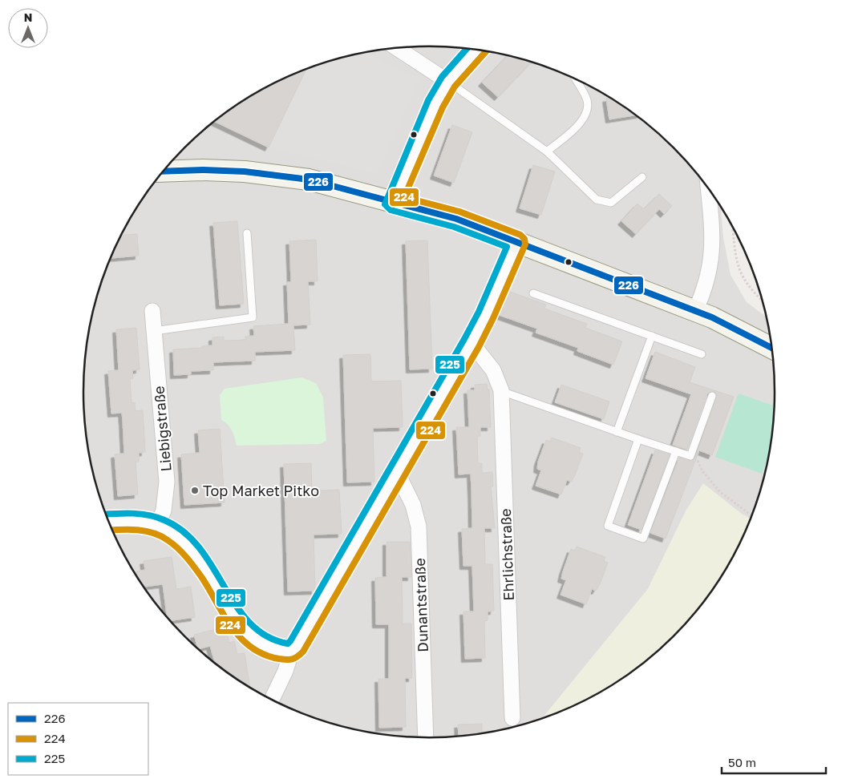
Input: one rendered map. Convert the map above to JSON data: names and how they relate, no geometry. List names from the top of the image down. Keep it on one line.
{"streets":{"street":["Liebigstraße","Ehrlichstraße","Dunantstraße"]},"places":["Top Market Pitko"],"lines":["transit line 225","transit line 224","transit line 226"],"legend":["226","224","225"],"scale_bar":"50 m","north":"top"}
